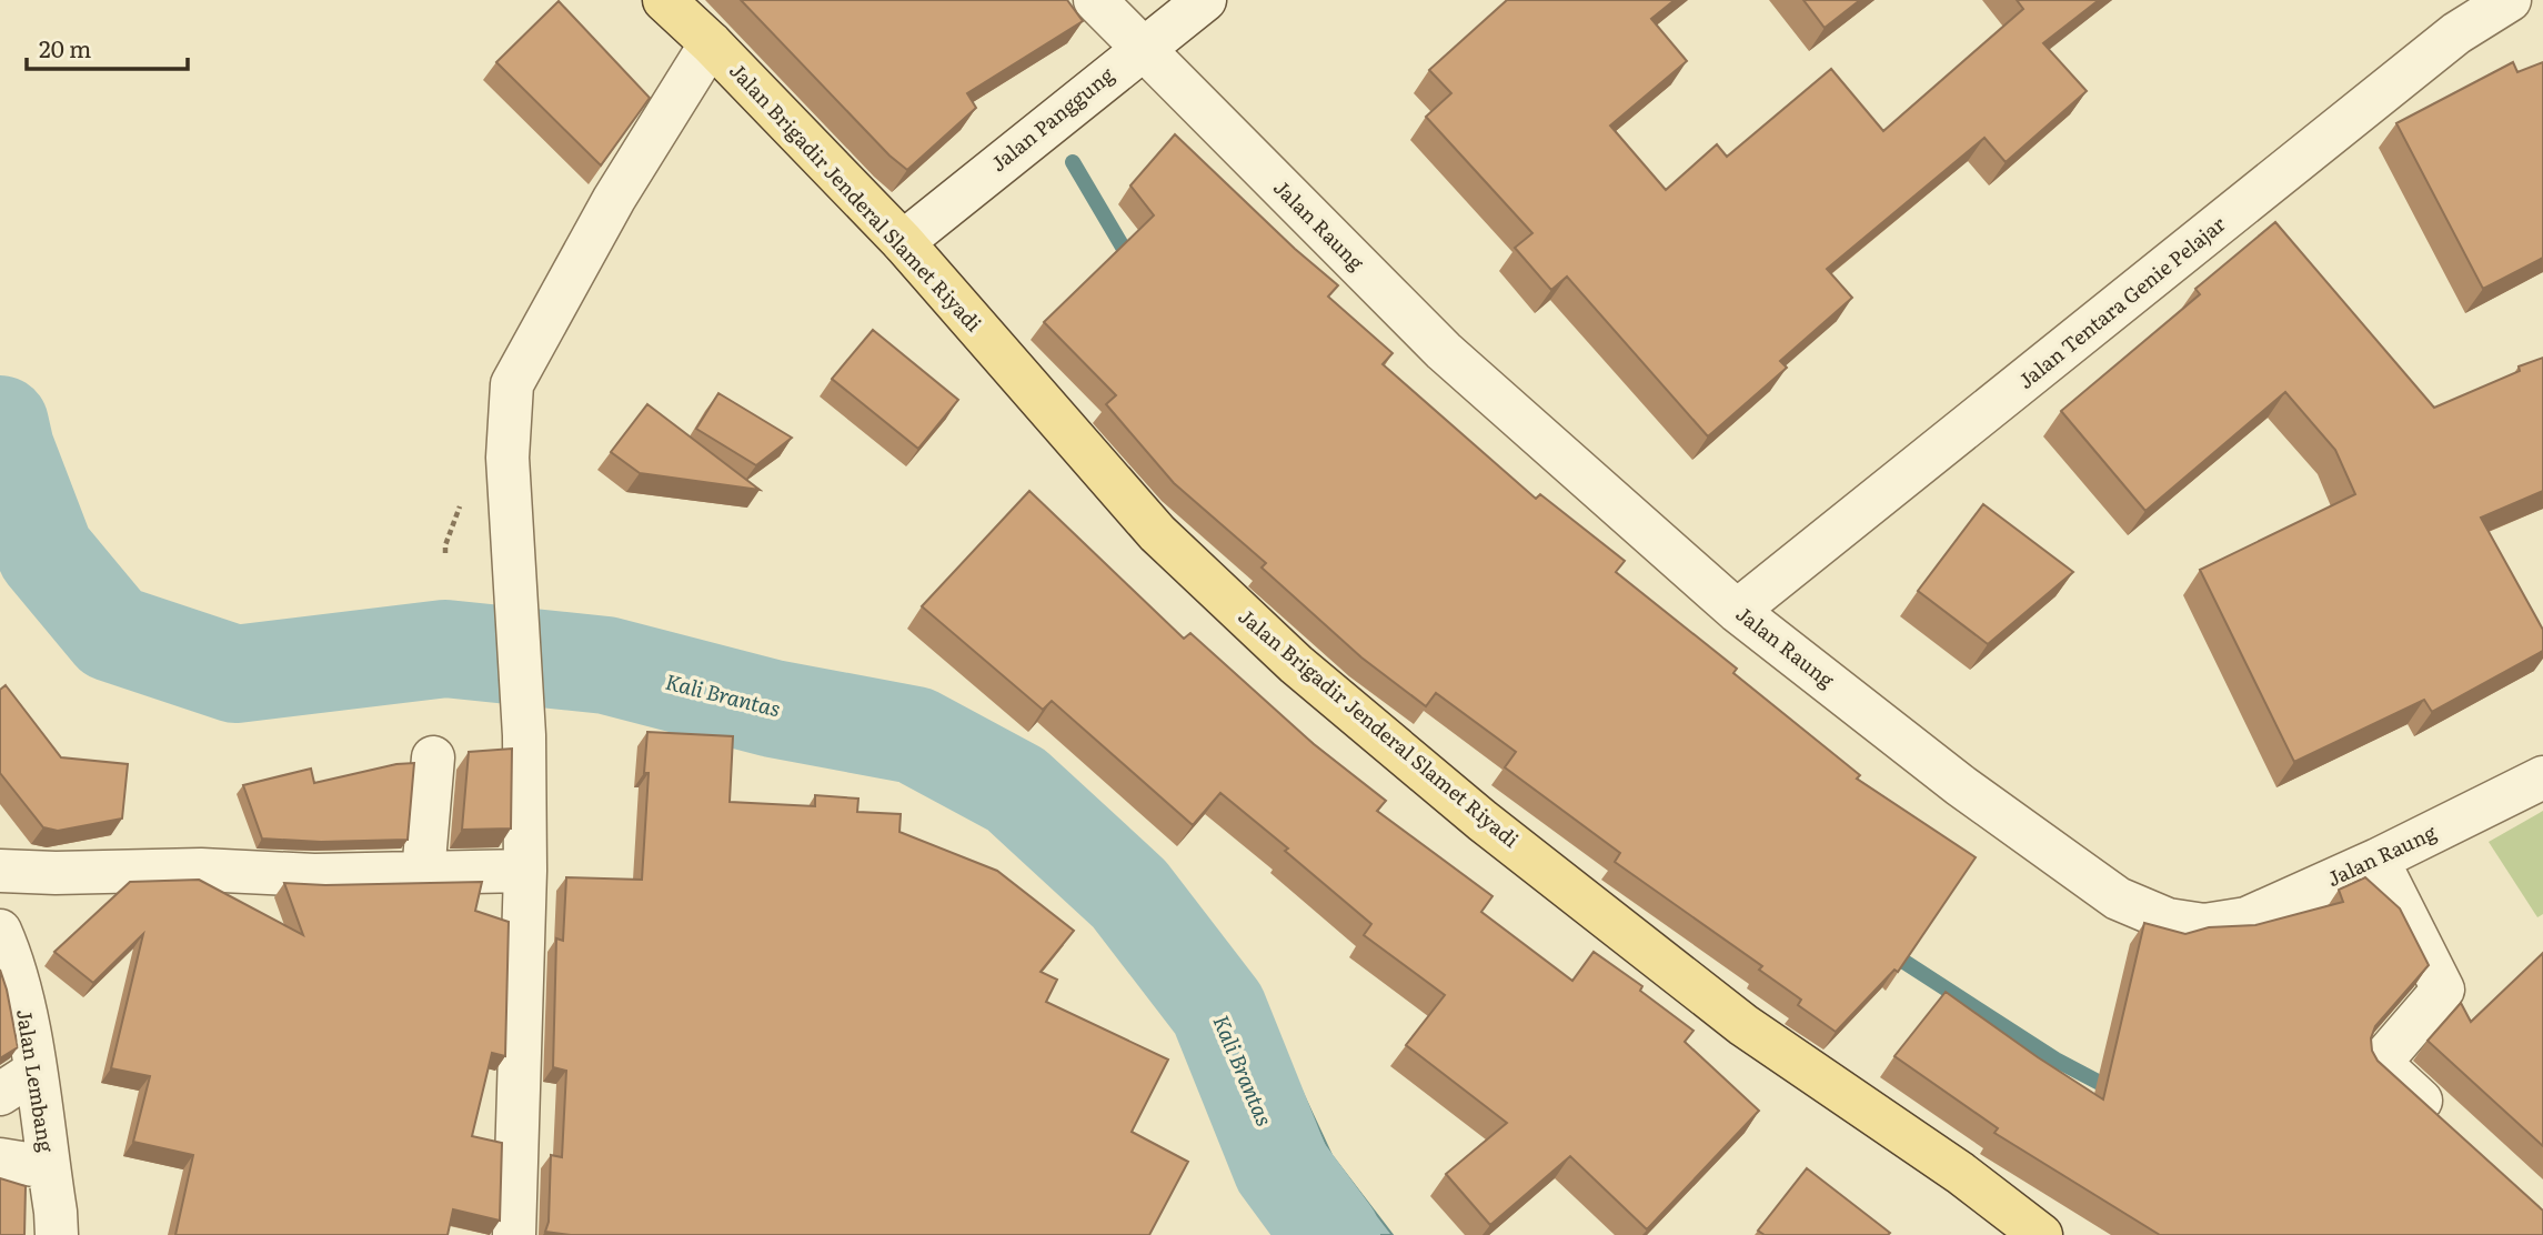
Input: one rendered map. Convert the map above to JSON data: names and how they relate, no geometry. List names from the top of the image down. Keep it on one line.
{"streets":{"main road":["Jalan Brigadir Jenderal Slamet Riyadi"],"street":["Jalan Panggung","Jalan Raung","Jalan Tentara Genie Pelajar","Jalan Lembang"]},"crossings":[["Jalan Panggung","Jalan Brigadir Jenderal Slamet Riyadi"],["Jalan Panggung","Jalan Raung"],["Jalan Raung","Jalan Tentara Genie Pelajar"]],"water":["Kali Brantas"],"scale_bar":"20 m"}
